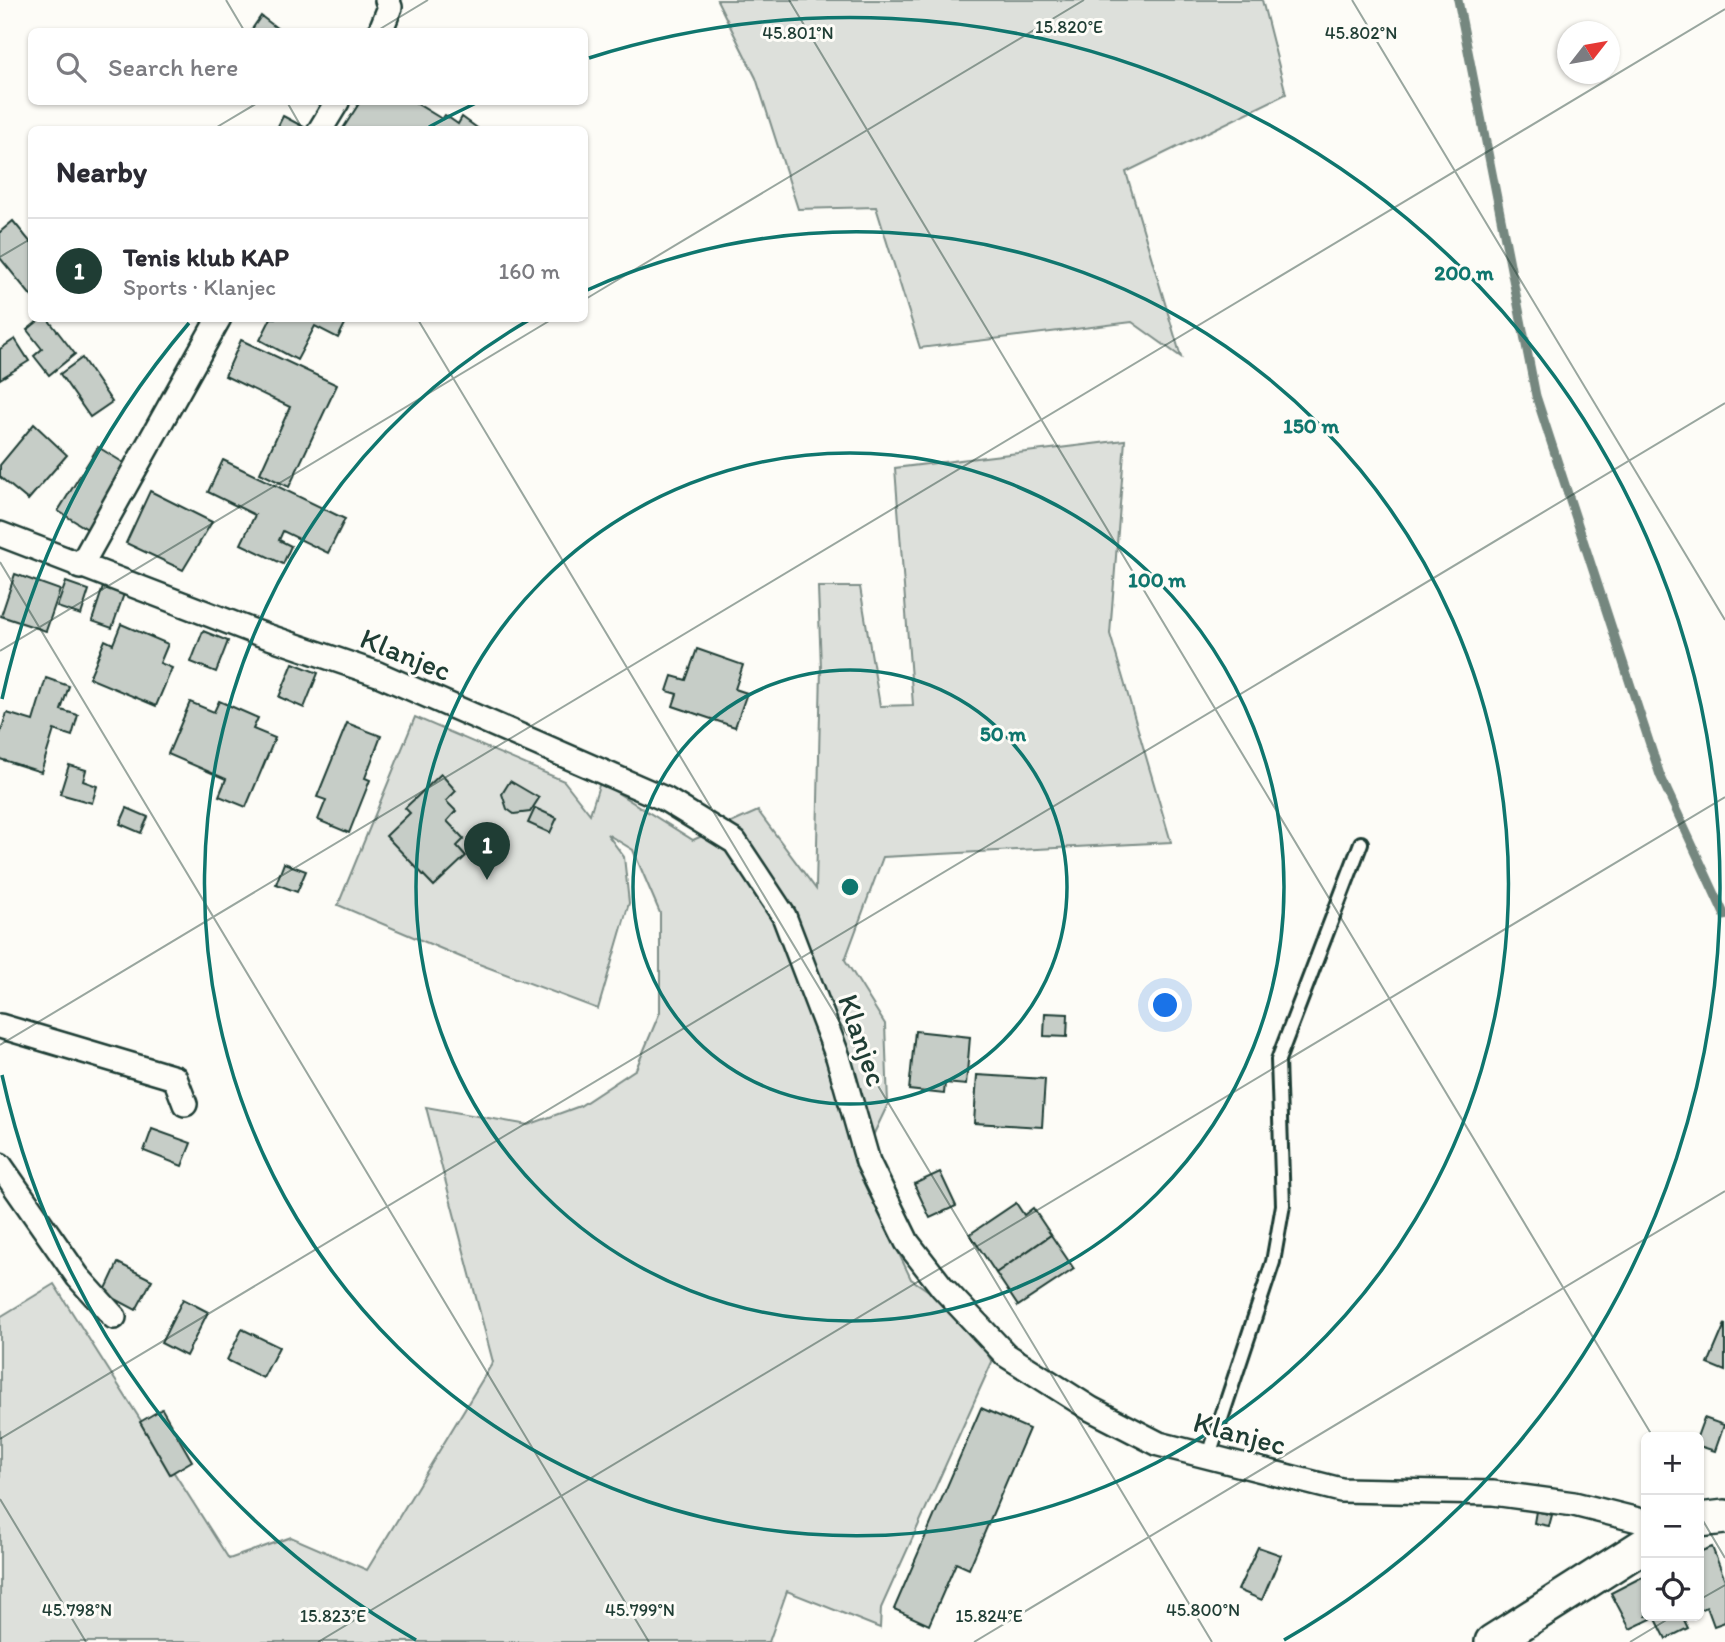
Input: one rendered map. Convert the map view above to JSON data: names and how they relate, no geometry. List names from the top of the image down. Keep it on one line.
{"streets":{"street":["Klanjec"]},"north":"top right","page":{"search":"Search here","heading":"Nearby","list":[{"mark":"1","name":"Tenis klub KAP","note":"Sports · Klanjec","value":"160 m"}],"pins":"1","map_buttons":["+","−"]},"coordinates":["15.820°E","45.801°N","45.802°N","45.798°N","45.799°N","45.800°N","15.823°E","15.824°E"],"rings":["200 m","150 m","100 m","50 m"]}
